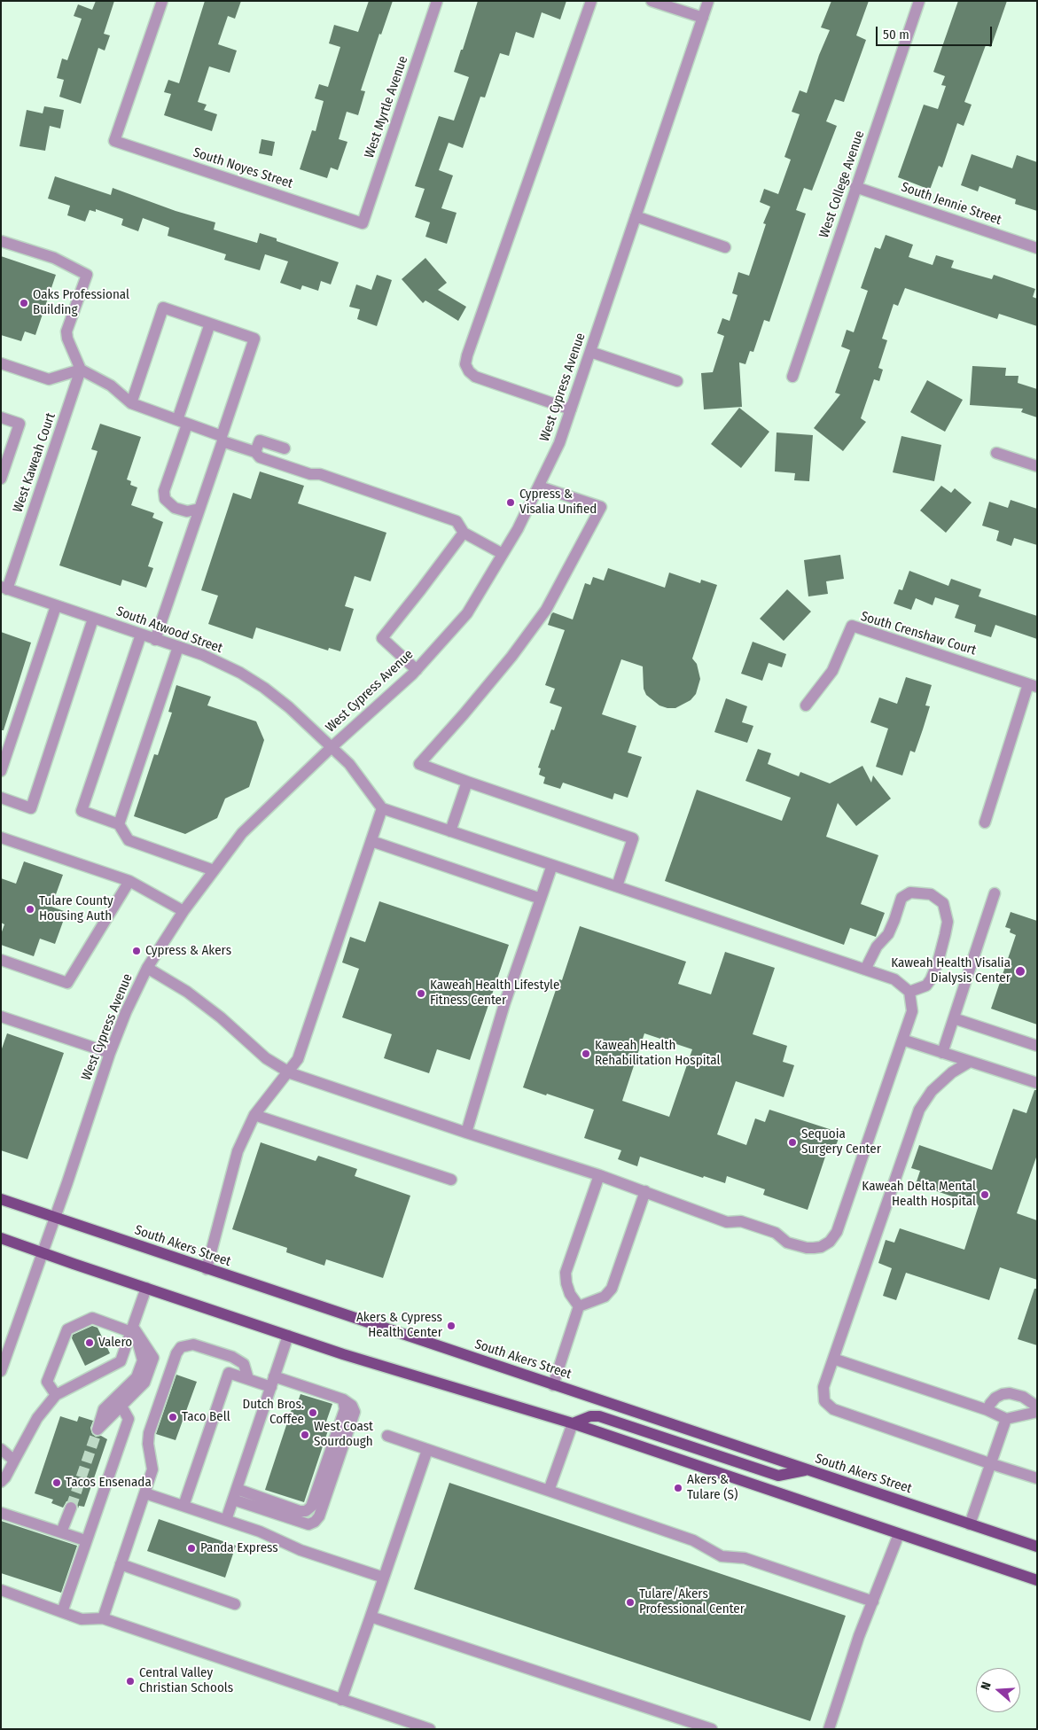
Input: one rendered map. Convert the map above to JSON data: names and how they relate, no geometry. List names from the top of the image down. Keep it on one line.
{"streets":{"main road":["South Akers Street"],"street":["West Myrtle Avenue","South Noyes Street","West College Avenue","South Jennie Street","West Cypress Avenue","West Kaweah Court","South Atwood Street","South Crenshaw Court"]},"crossings":[["West Myrtle Avenue","South Noyes Street"],["West College Avenue","South Jennie Street"],["West Cypress Avenue","South Atwood Street"],["West Cypress Avenue","South Akers Street"],["West Kaweah Court","South Atwood Street"]],"places":["Oaks Professional Building","Cypress & Visalia Unified","Tulare County Housing Auth","Cypress & Akers","Kaweah Health Visalia Dialysis Center","Kaweah Health Lifestyle Fitness Center","Kaweah Health Rehabilitation Hospital","Sequoia Surgery Center","Kaweah Delta Mental Health Hospital","Akers & Cypress Health Center","Valero","Dutch Bros. Coffee","Taco Bell","West Coast Sourdough","Tacos Ensenada","Akers & Tulare (S)","Panda Express","Tulare/Akers Professional Center","Central Valley Christian Schools"],"scale_bar":"50 m","north":"left"}
